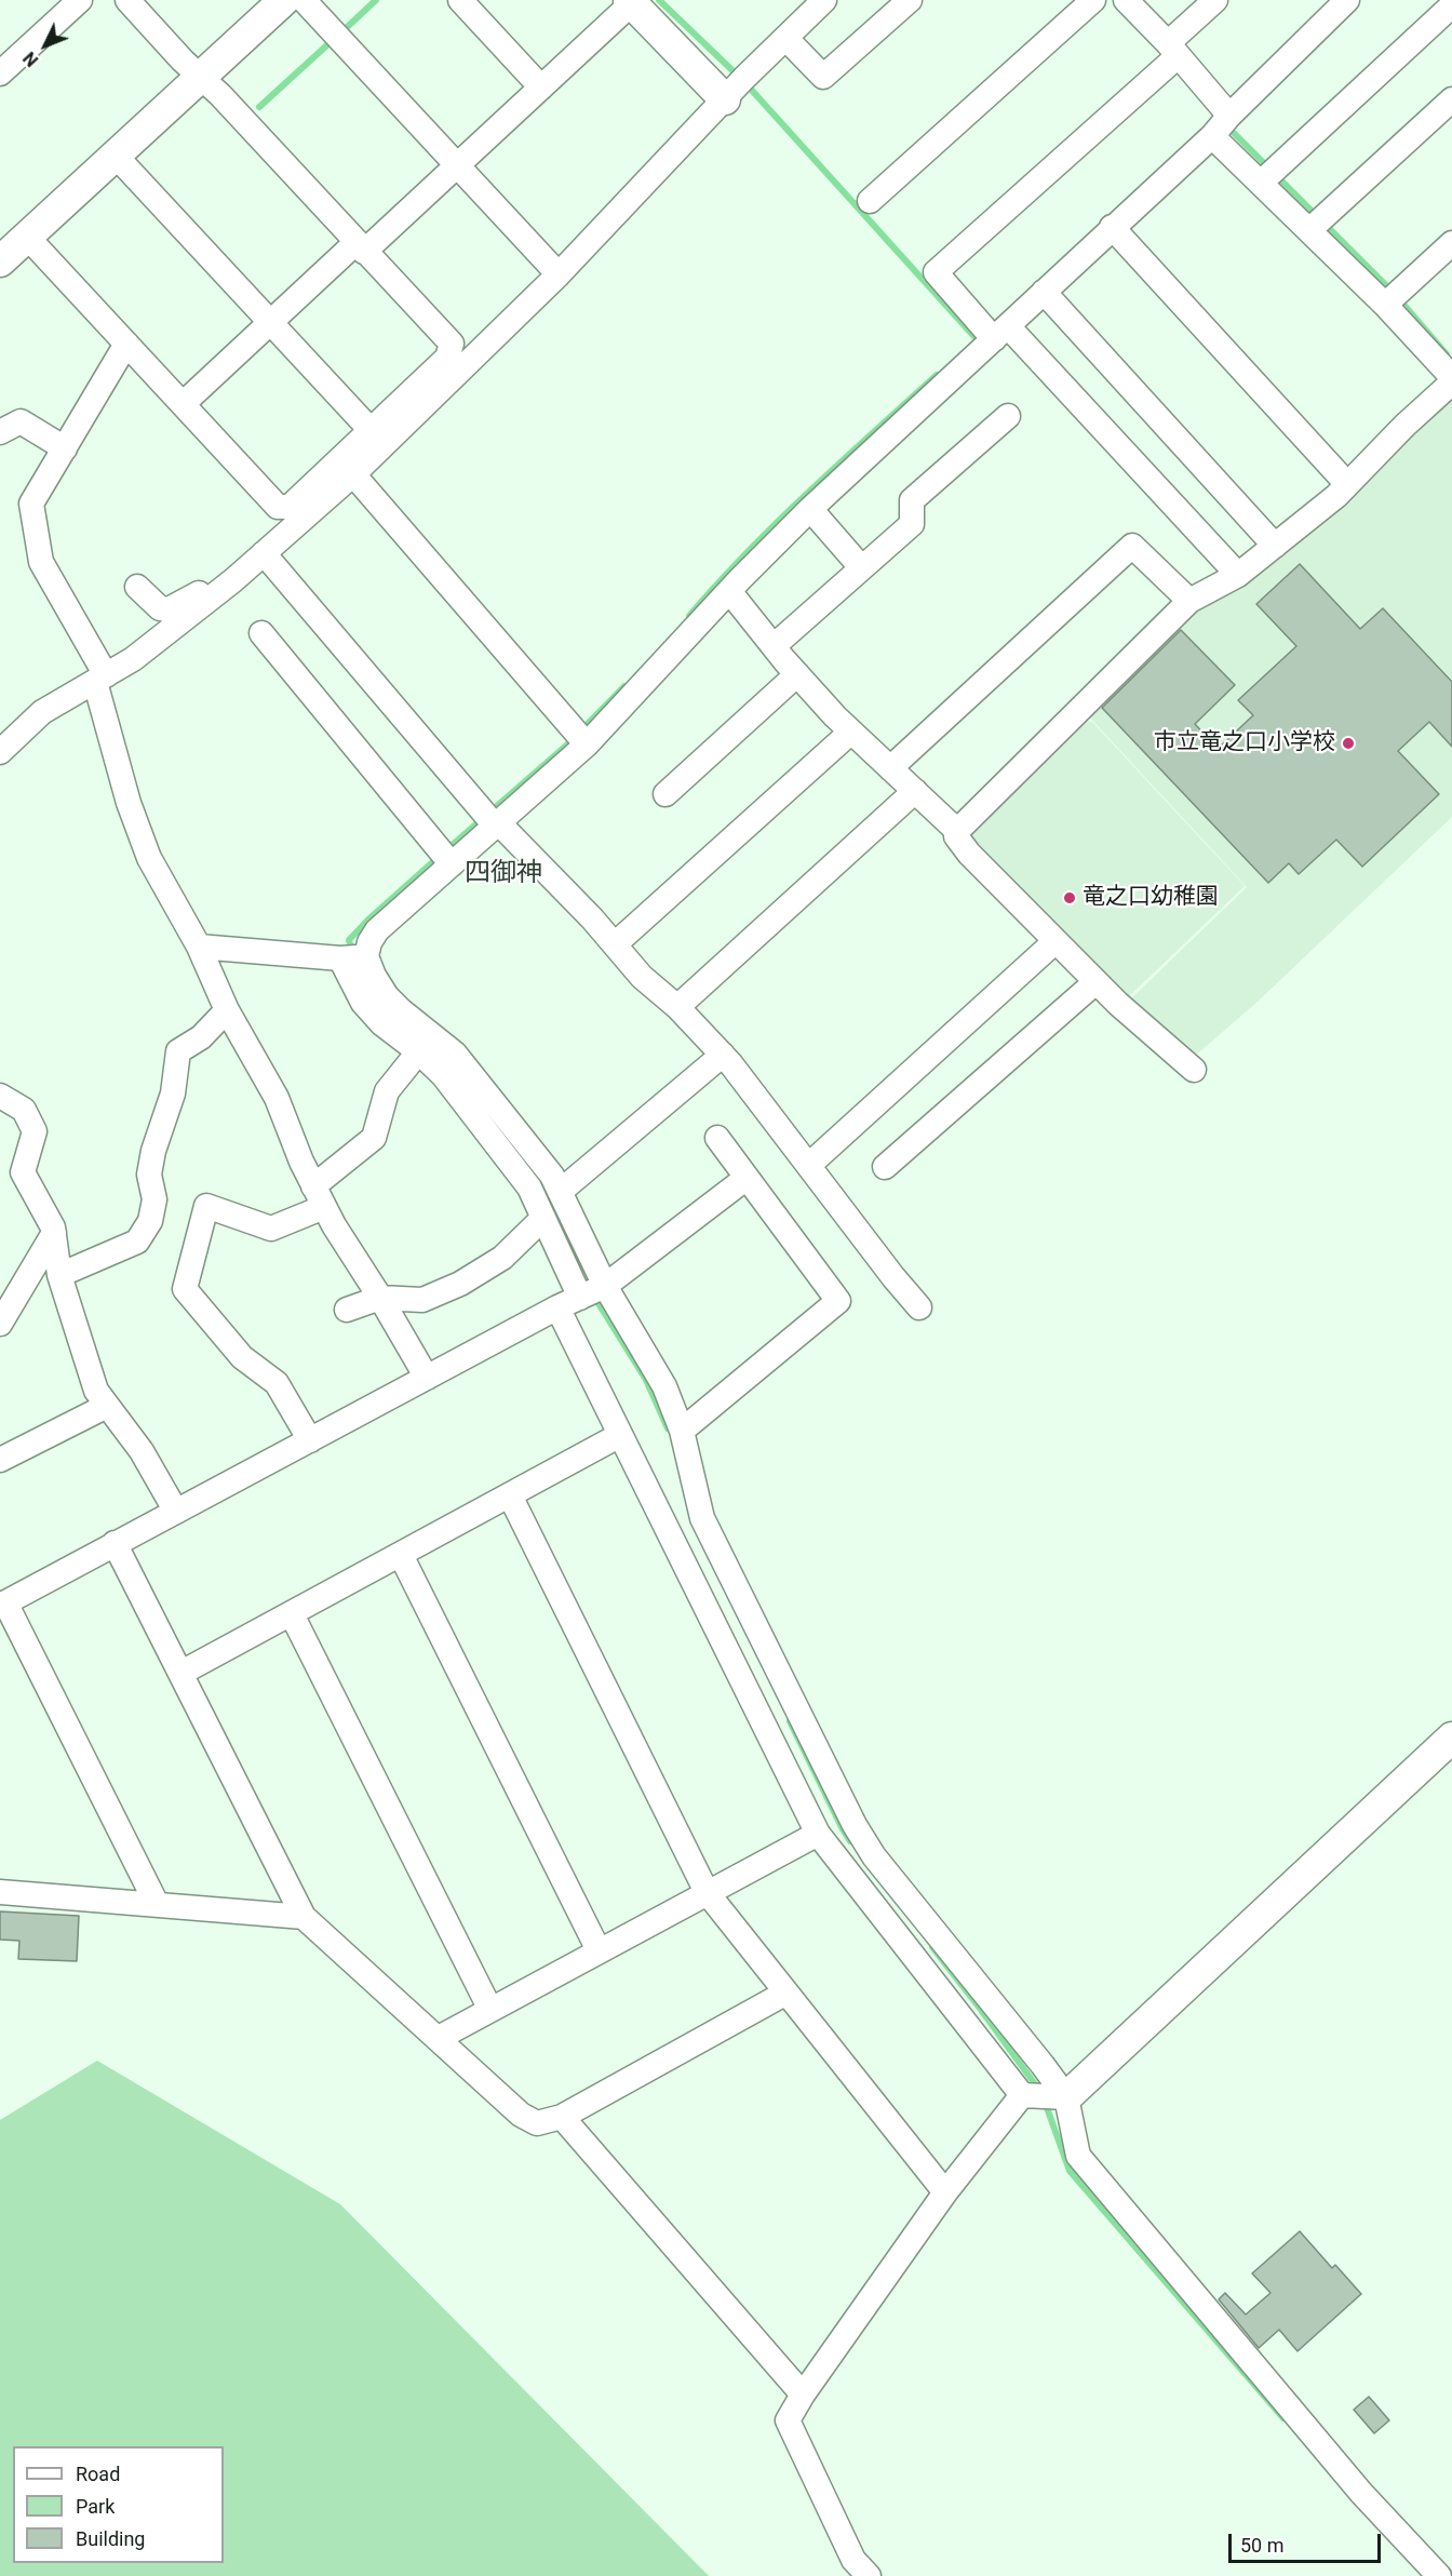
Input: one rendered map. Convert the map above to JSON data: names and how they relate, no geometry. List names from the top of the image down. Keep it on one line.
{"districts":["四御神"],"places":["市立竜之口小学校","竜之口幼稚園"],"legend":["Road","Park","Building"],"scale_bar":"50 m","north":"bottom left"}
